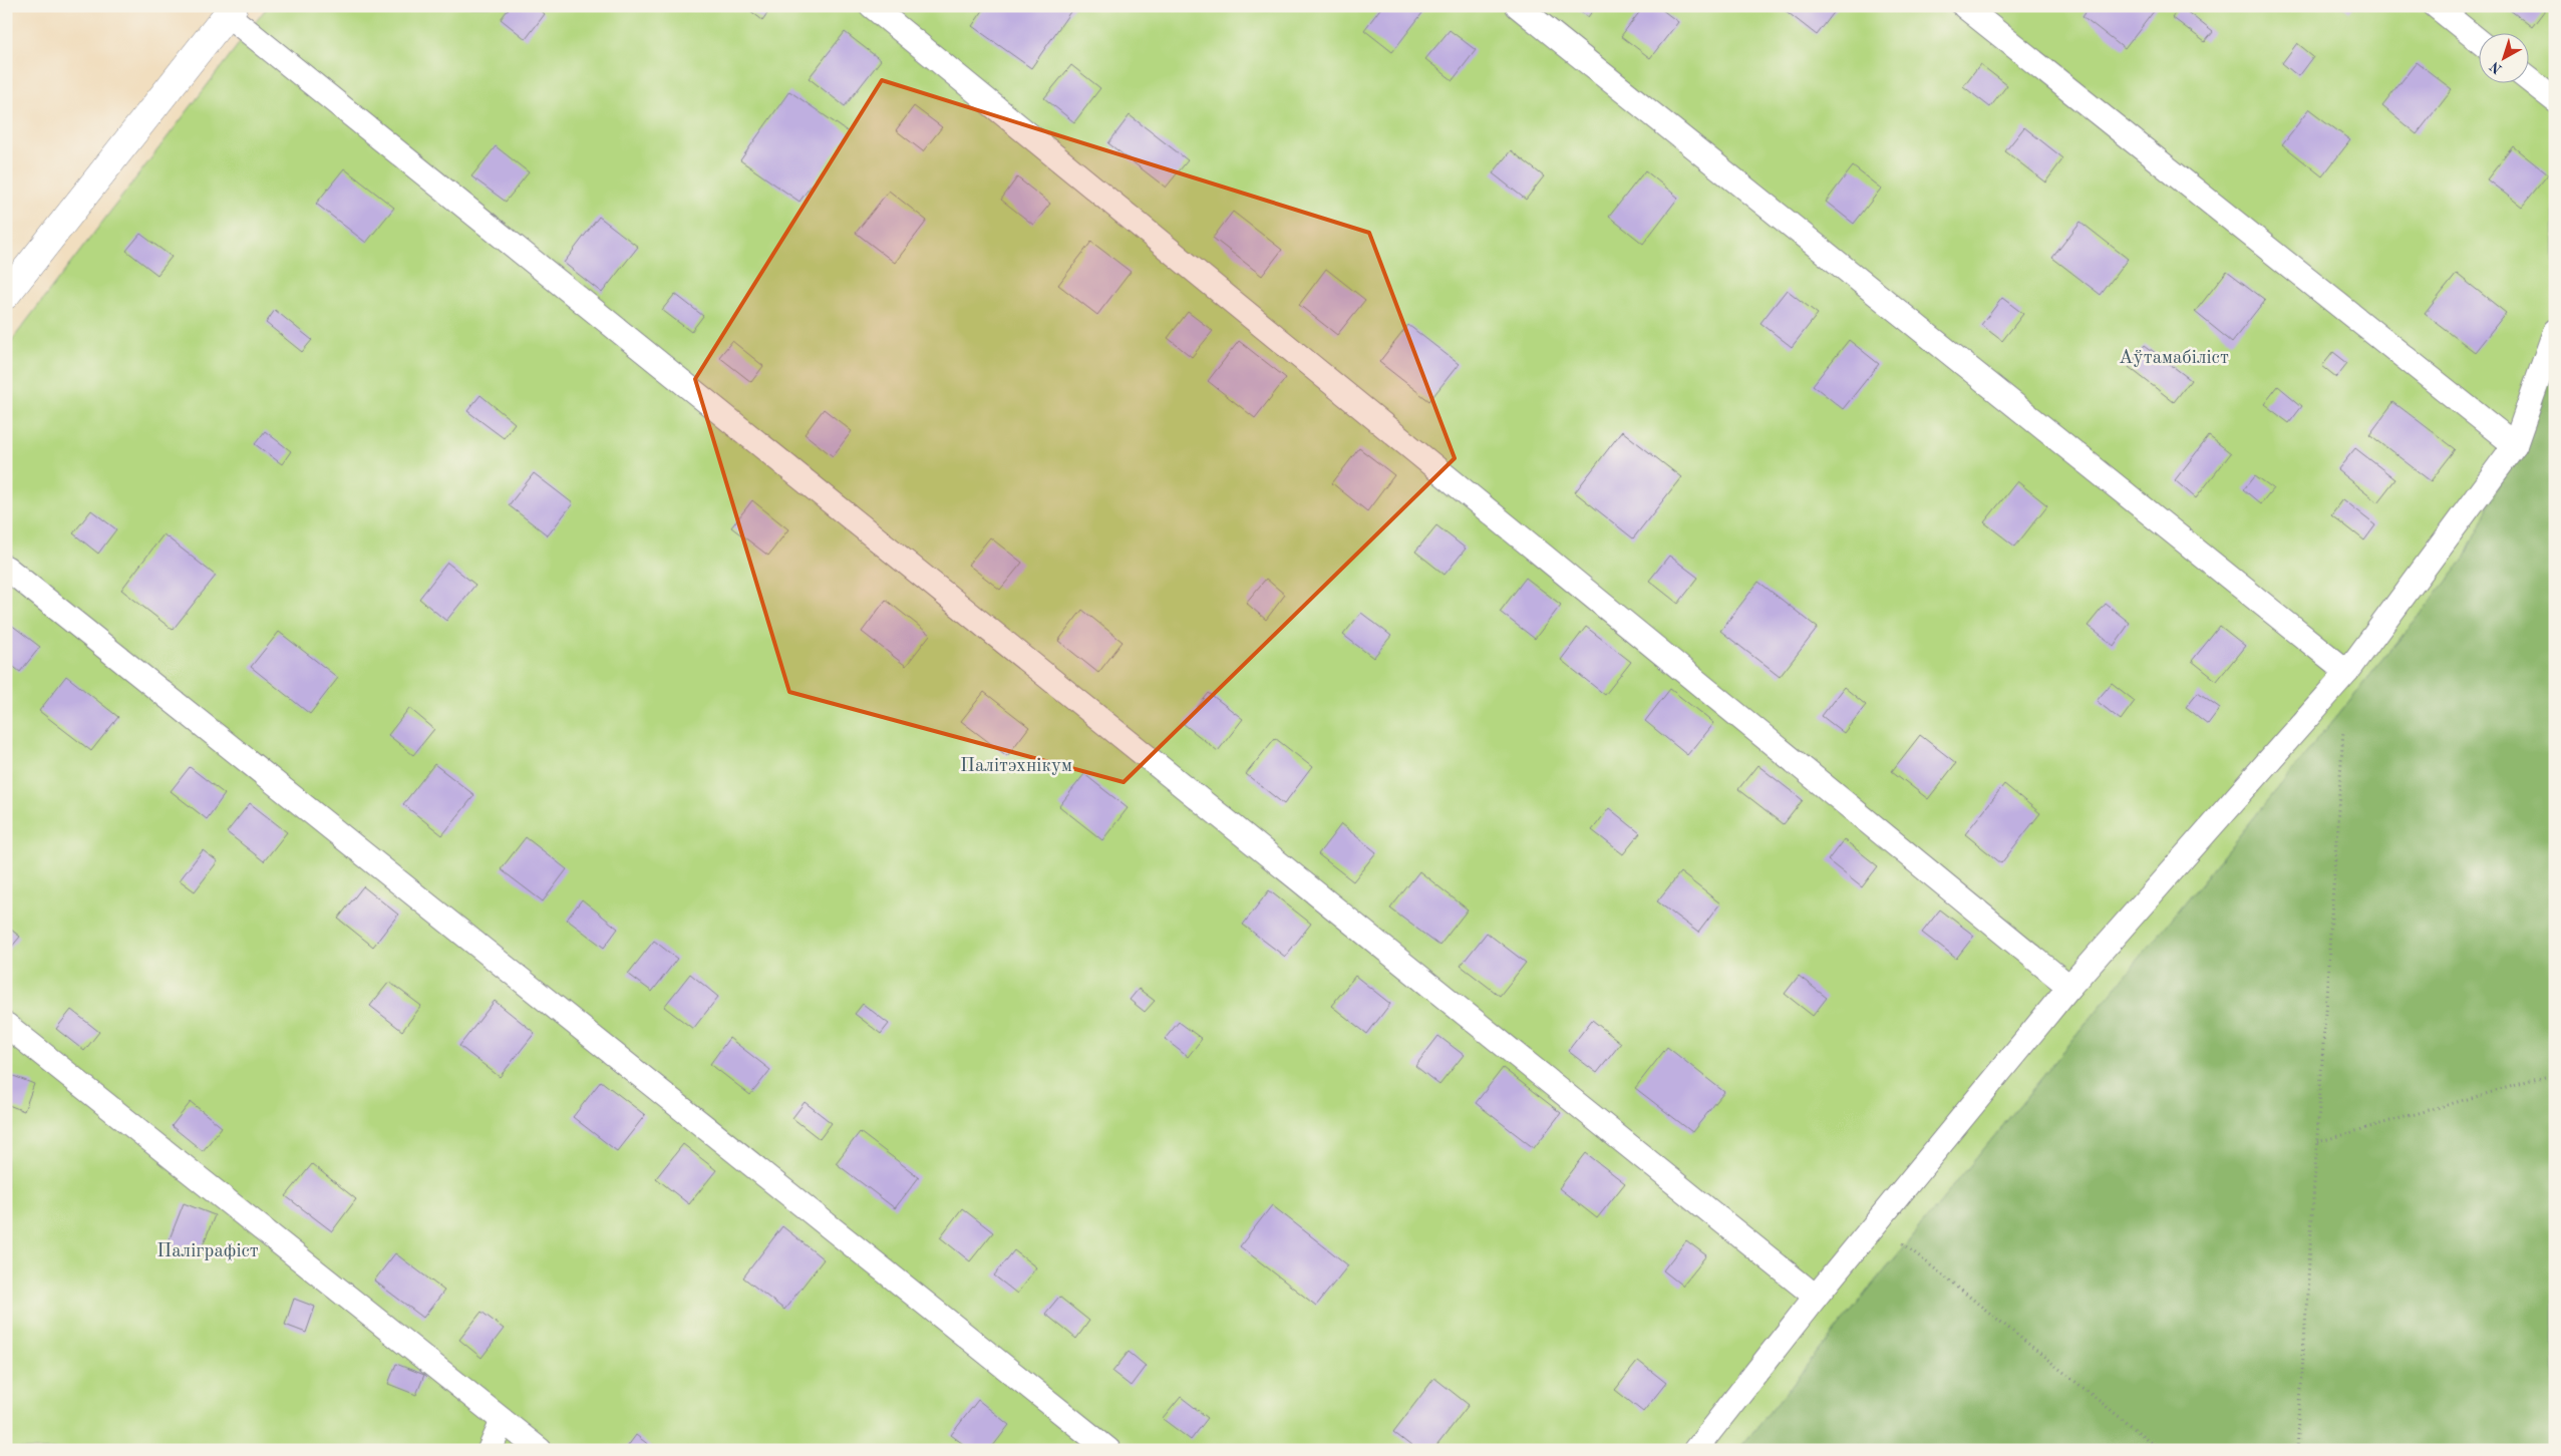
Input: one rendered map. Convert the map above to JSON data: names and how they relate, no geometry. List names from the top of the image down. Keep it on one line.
{"parks":["Аўтамабіліст","Палітэхнікум","Паліграфіст"],"north":"bottom left"}
